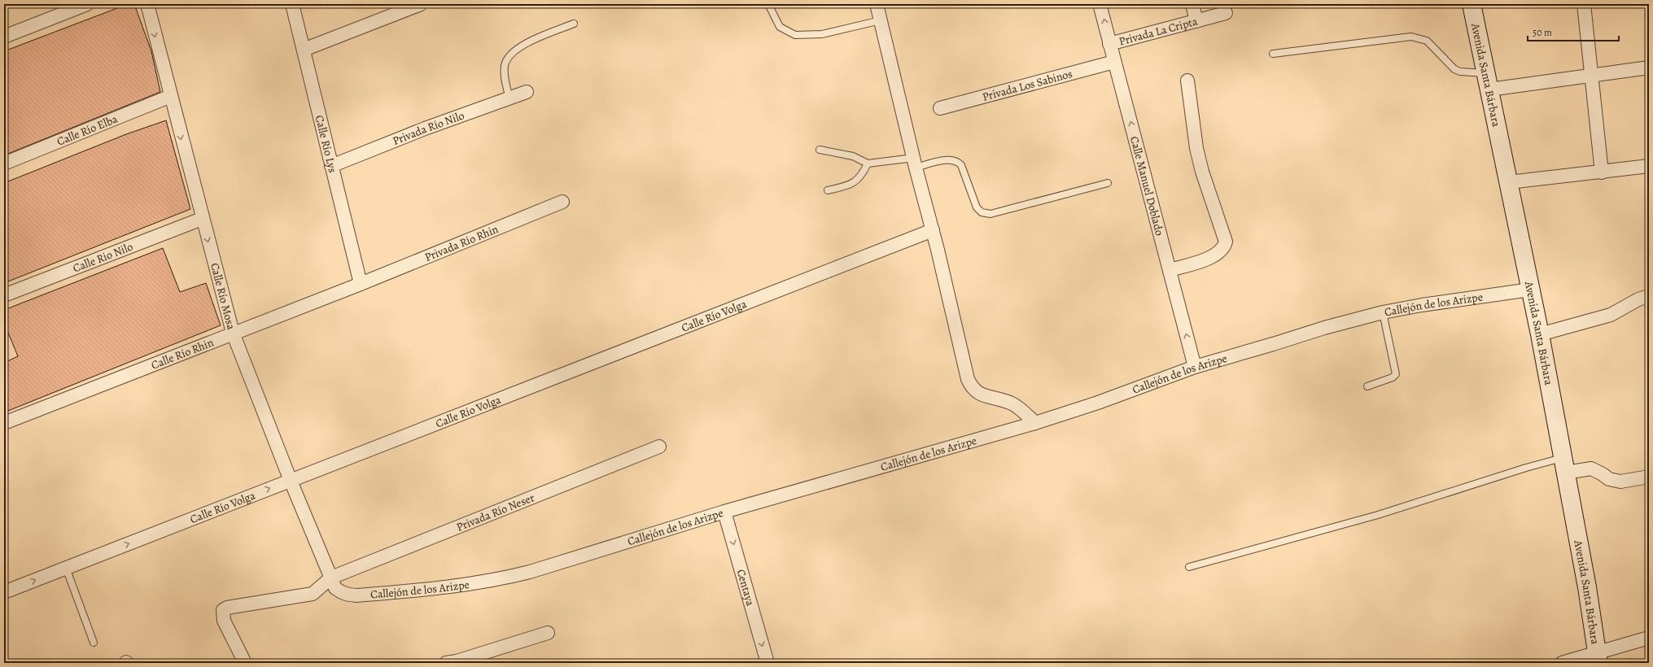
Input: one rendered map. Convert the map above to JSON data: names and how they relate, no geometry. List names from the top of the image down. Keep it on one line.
{"streets":{"street":["Privada La Cripta","Avenida Santa Bárbara","Privada Los Sabinos","Privada Río Nilo","Calle Río Elba","Calle Río Lys","Calle Manuel Doblado","Privada Río Rhin","Calle Rio Nilo","Calle Río Mosa","Callejón de los Arizpe","Calle Río Volga","Calle Río Rhin","Privada Río Neser","Centaya"]},"crossings":[["Privada La Cripta","Calle Manuel Doblado"],["Avenida Santa Bárbara","Callejón de los Arizpe"],["Privada Los Sabinos","Calle Manuel Doblado"],["Privada Río Nilo","Calle Río Lys"],["Calle Río Elba","Calle Río Mosa"],["Calle Río Lys","Privada Río Rhin"],["Calle Río Lys","Calle Río Rhin"],["Calle Manuel Doblado","Callejón de los Arizpe"],["Privada Río Rhin","Calle Río Rhin"],["Calle Rio Nilo","Calle Río Mosa"],["Calle Río Mosa","Callejón de los Arizpe"],["Calle Río Mosa","Calle Río Volga"],["Calle Río Mosa","Calle Río Rhin"],["Calle Río Mosa","Privada Río Neser"],["Callejón de los Arizpe","Privada Río Neser"],["Callejón de los Arizpe","Centaya"]],"one_way":["Calle Manuel Doblado","Calle Río Mosa","Centaya"],"scale_bar":"50 m"}
